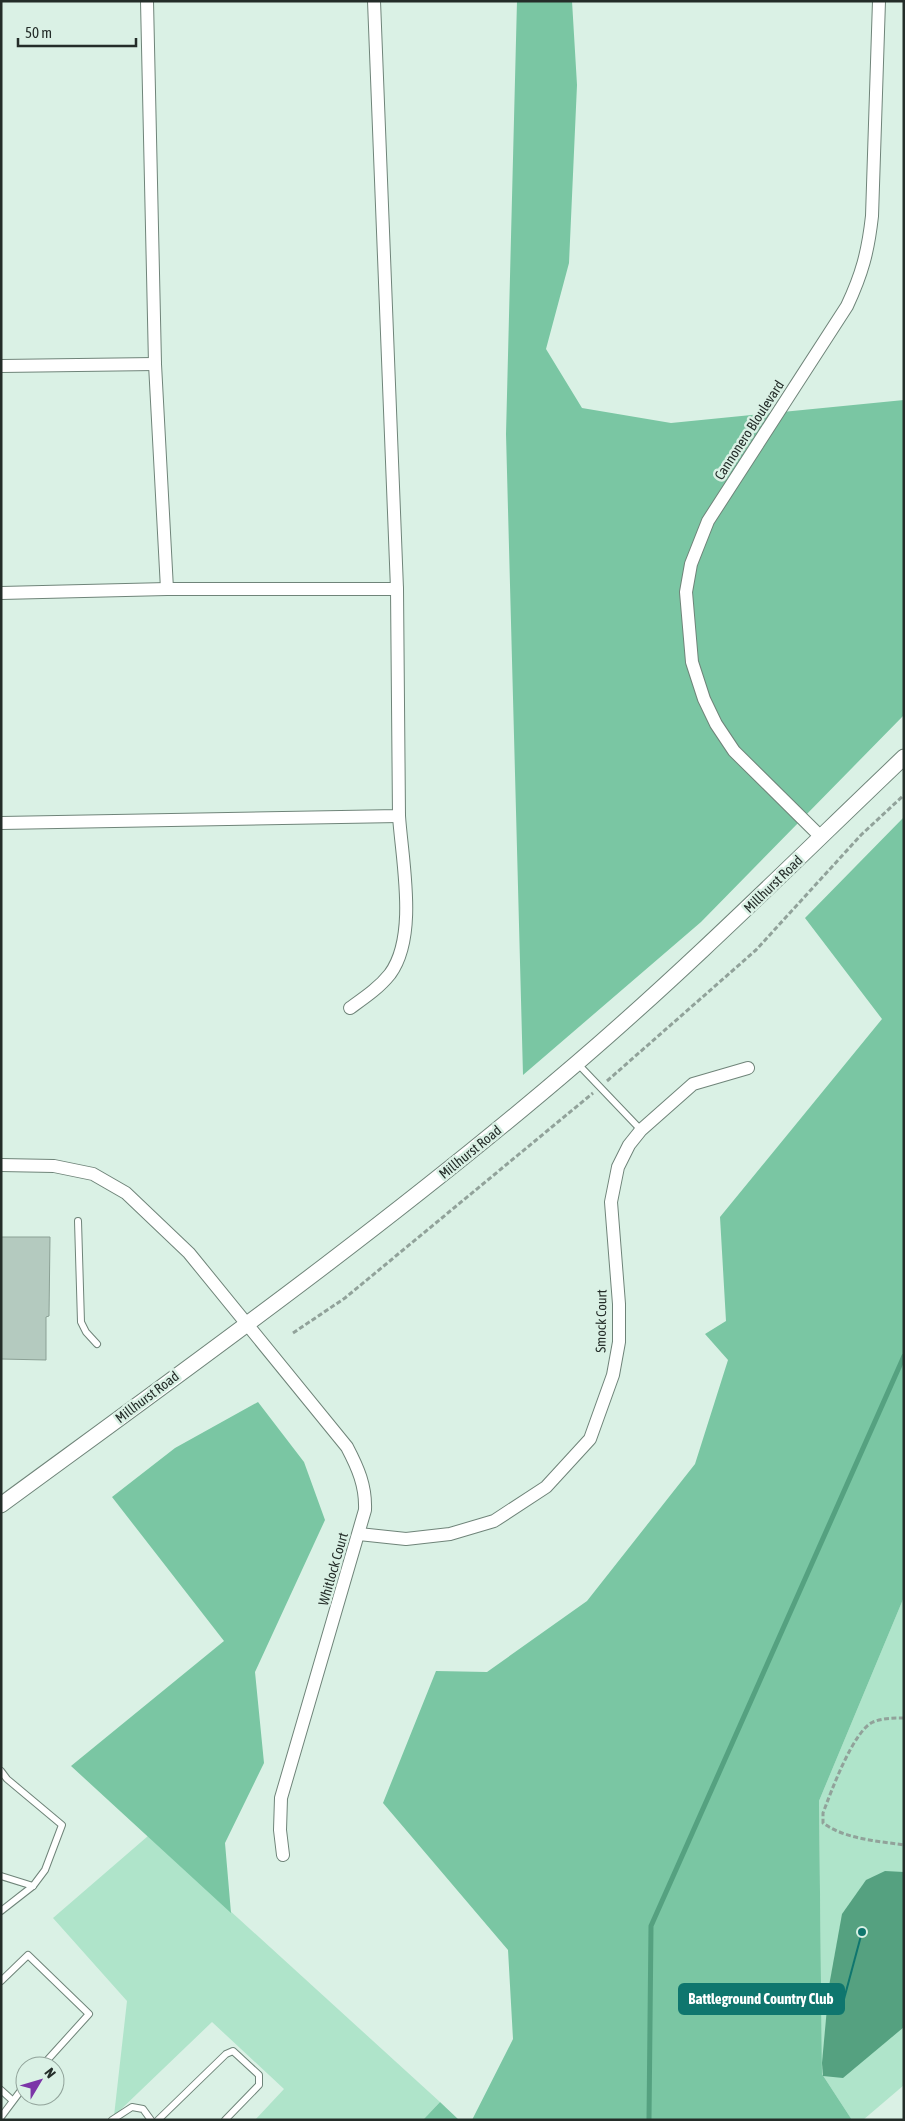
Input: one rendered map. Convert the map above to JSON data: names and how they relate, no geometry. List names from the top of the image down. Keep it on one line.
{"streets":{"street":["Cannonero Bloulevard","Millhurst Road","Smock Court","Whitlock Court"]},"crossings":[["Cannonero Bloulevard","Millhurst Road"],["Millhurst Road","Whitlock Court"],["Smock Court","Whitlock Court"]],"places":["Battleground Country Club"],"scale_bar":"50 m","north":"top right"}
